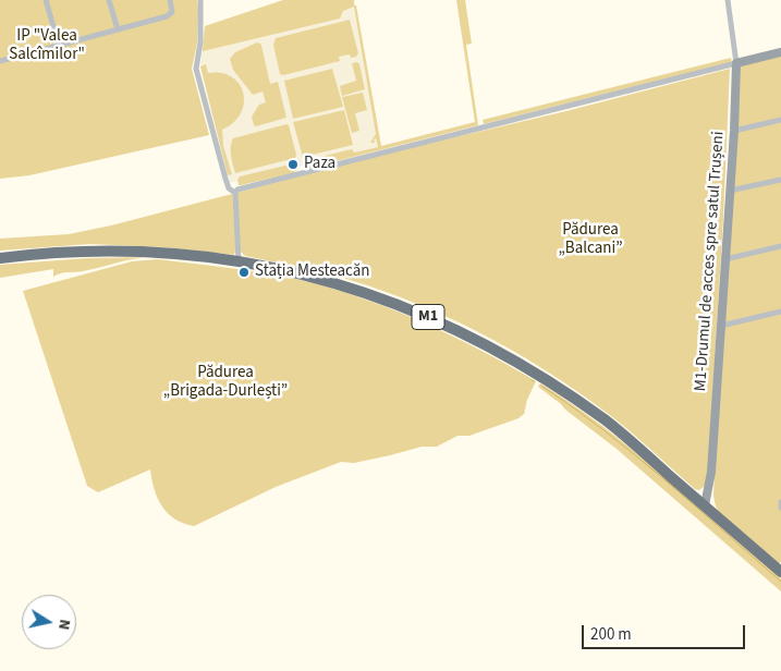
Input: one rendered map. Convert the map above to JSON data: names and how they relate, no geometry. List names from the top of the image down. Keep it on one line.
{"streets":{"highway":["M1"],"street":["M1-Drumul de acces spre satul Trușeni"]},"crossings":[["M1-Drumul de acces spre satul Trușeni","M1"]],"parks":["IP \"Valea Salcîmilor\"","Pădurea „Balcani”","Pădurea „Brigada-Durlești”"],"places":["Paza","Stația Mesteacăn"],"scale_bar":"200 m","north":"right"}
